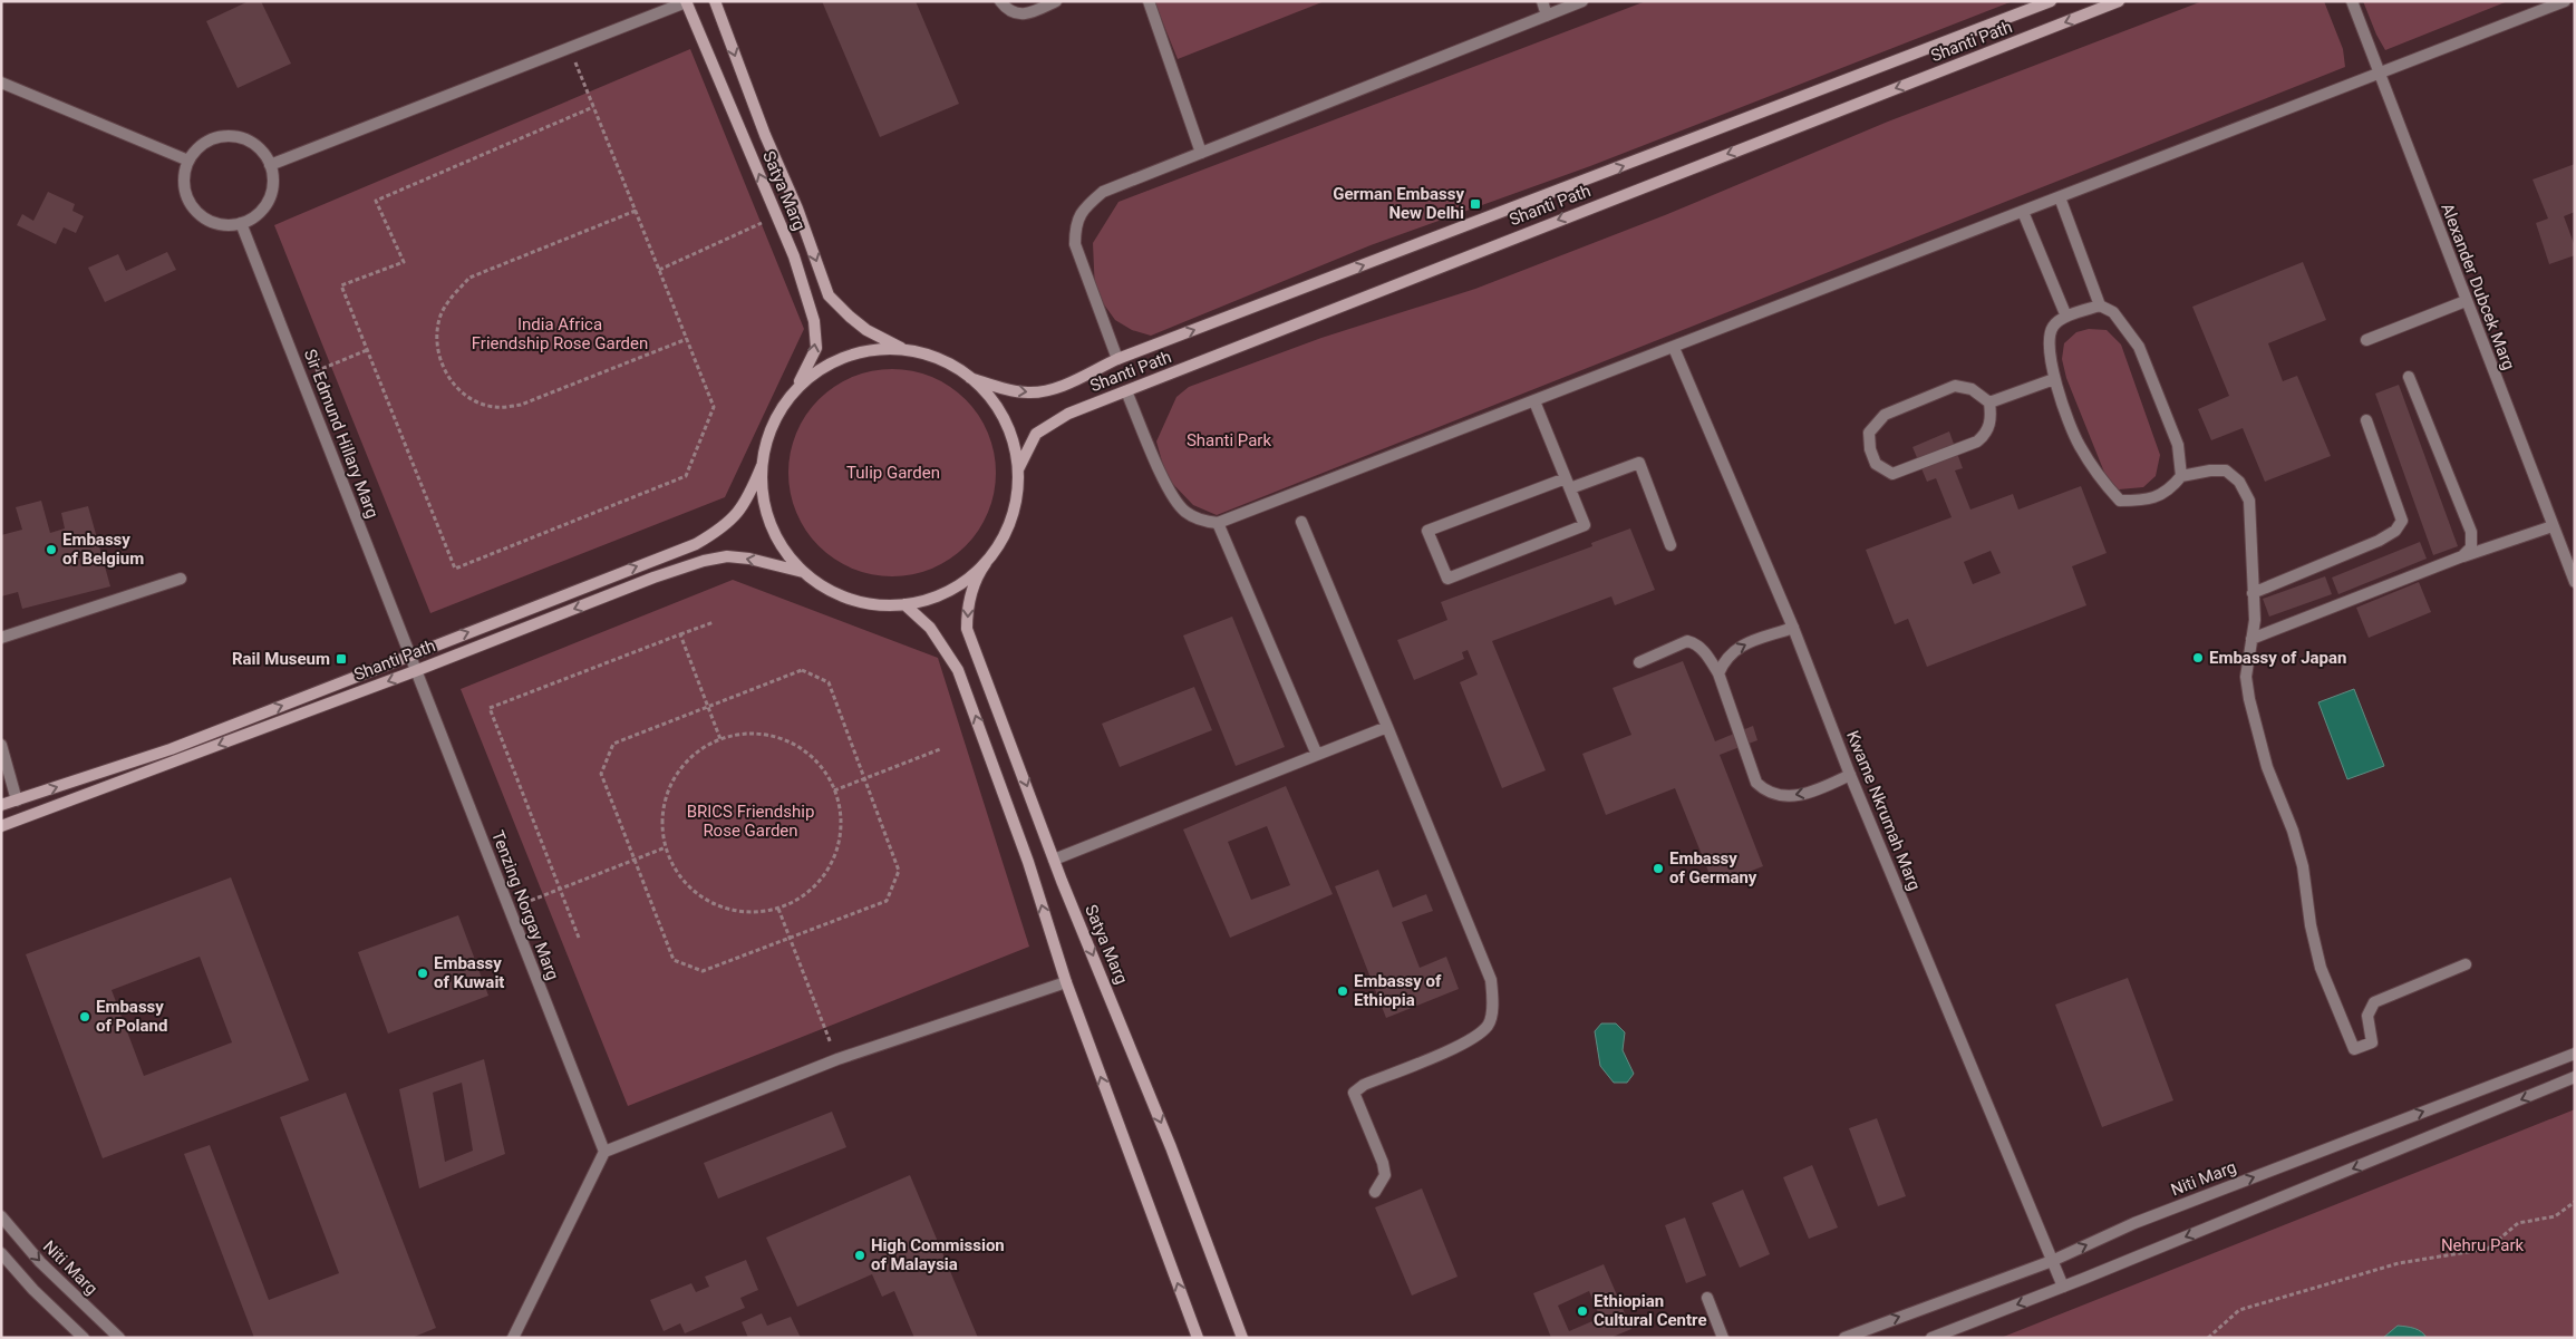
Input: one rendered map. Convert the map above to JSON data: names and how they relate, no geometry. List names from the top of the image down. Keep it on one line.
{"streets":{"main road":["Shanti Path","Satya Marg"],"street":["Alexander Dubcek Marg","Sir Edmund Hillary Marg","Kwame Nkrumah Marg","Tenzing Norgay Marg","Niti Marg"]},"crossings":[["Shanti Path","Sir Edmund Hillary Marg"],["Shanti Path","Tenzing Norgay Marg"],["Sir Edmund Hillary Marg","Tenzing Norgay Marg"],["Kwame Nkrumah Marg","Niti Marg"]],"parks":["India Africa Friendship Rose Garden","Shanti Park","Tulip Garden","BRICS Friendship Rose Garden","Nehru Park"],"places":{"transit":["German Embassy New Delhi","Rail Museum"],"other":["Embassy of Belgium","Embassy of Japan","Embassy of Germany","Embassy of Kuwait","Embassy of Ethiopia","Embassy of Poland","High Commission of Malaysia","Ethiopian Cultural Centre"]}}
